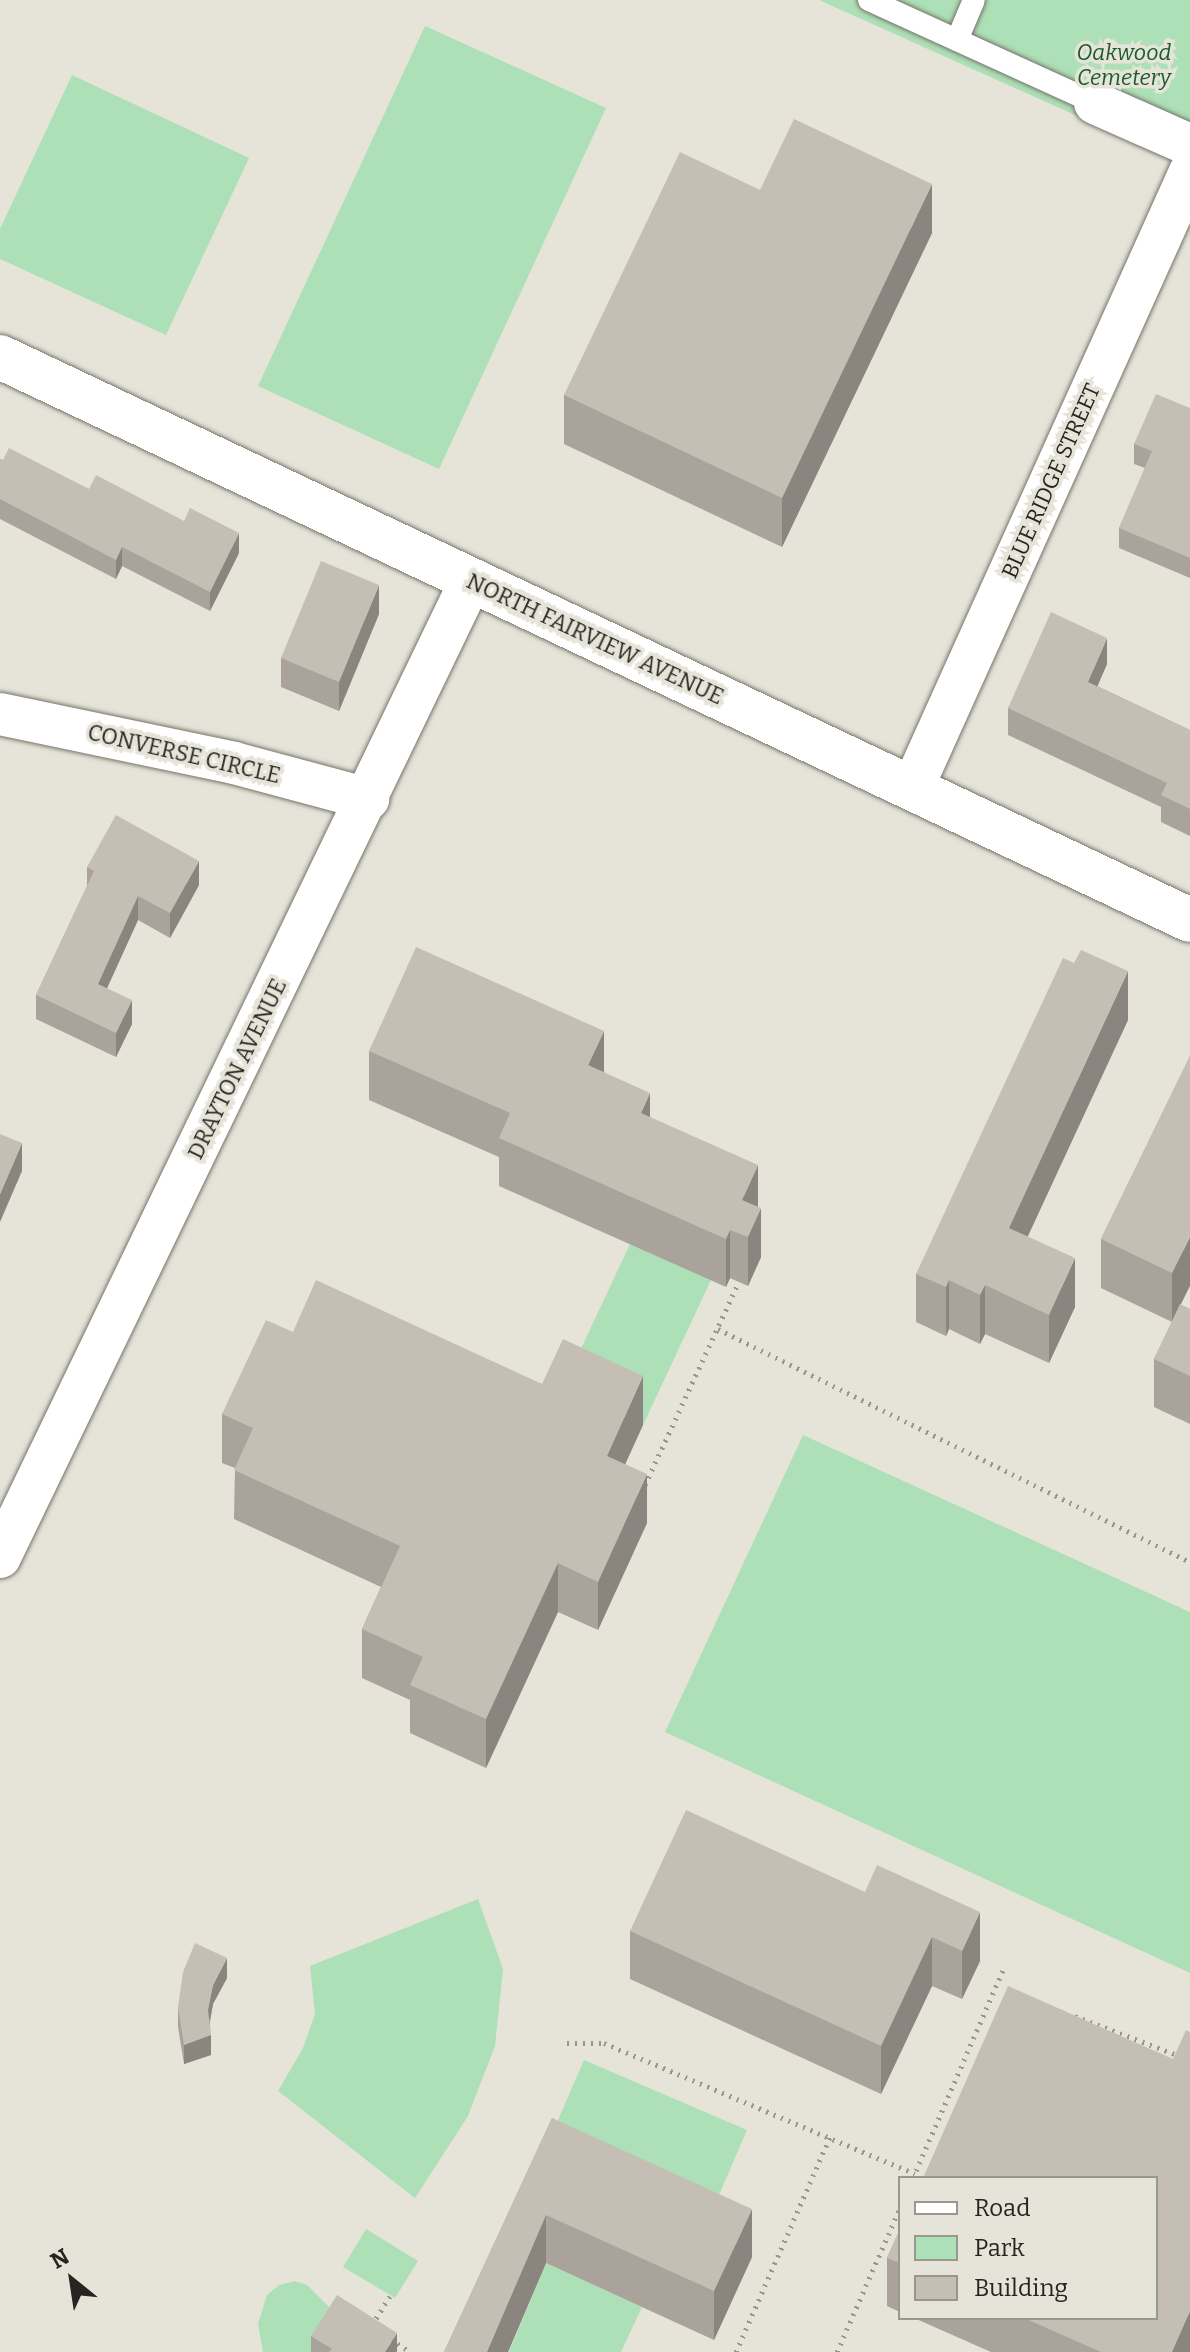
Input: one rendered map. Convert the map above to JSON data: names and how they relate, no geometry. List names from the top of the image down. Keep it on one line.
{"streets":{"street":["BLUE RIDGE STREET","NORTH FAIRVIEW AVENUE","CONVERSE CIRCLE","DRAYTON AVENUE"]},"crossings":[["BLUE RIDGE STREET","NORTH FAIRVIEW AVENUE"],["NORTH FAIRVIEW AVENUE","DRAYTON AVENUE"],["CONVERSE CIRCLE","DRAYTON AVENUE"]],"parks":["Oakwood Cemetery"],"legend":["Road","Park","Building"],"north":"top left"}
